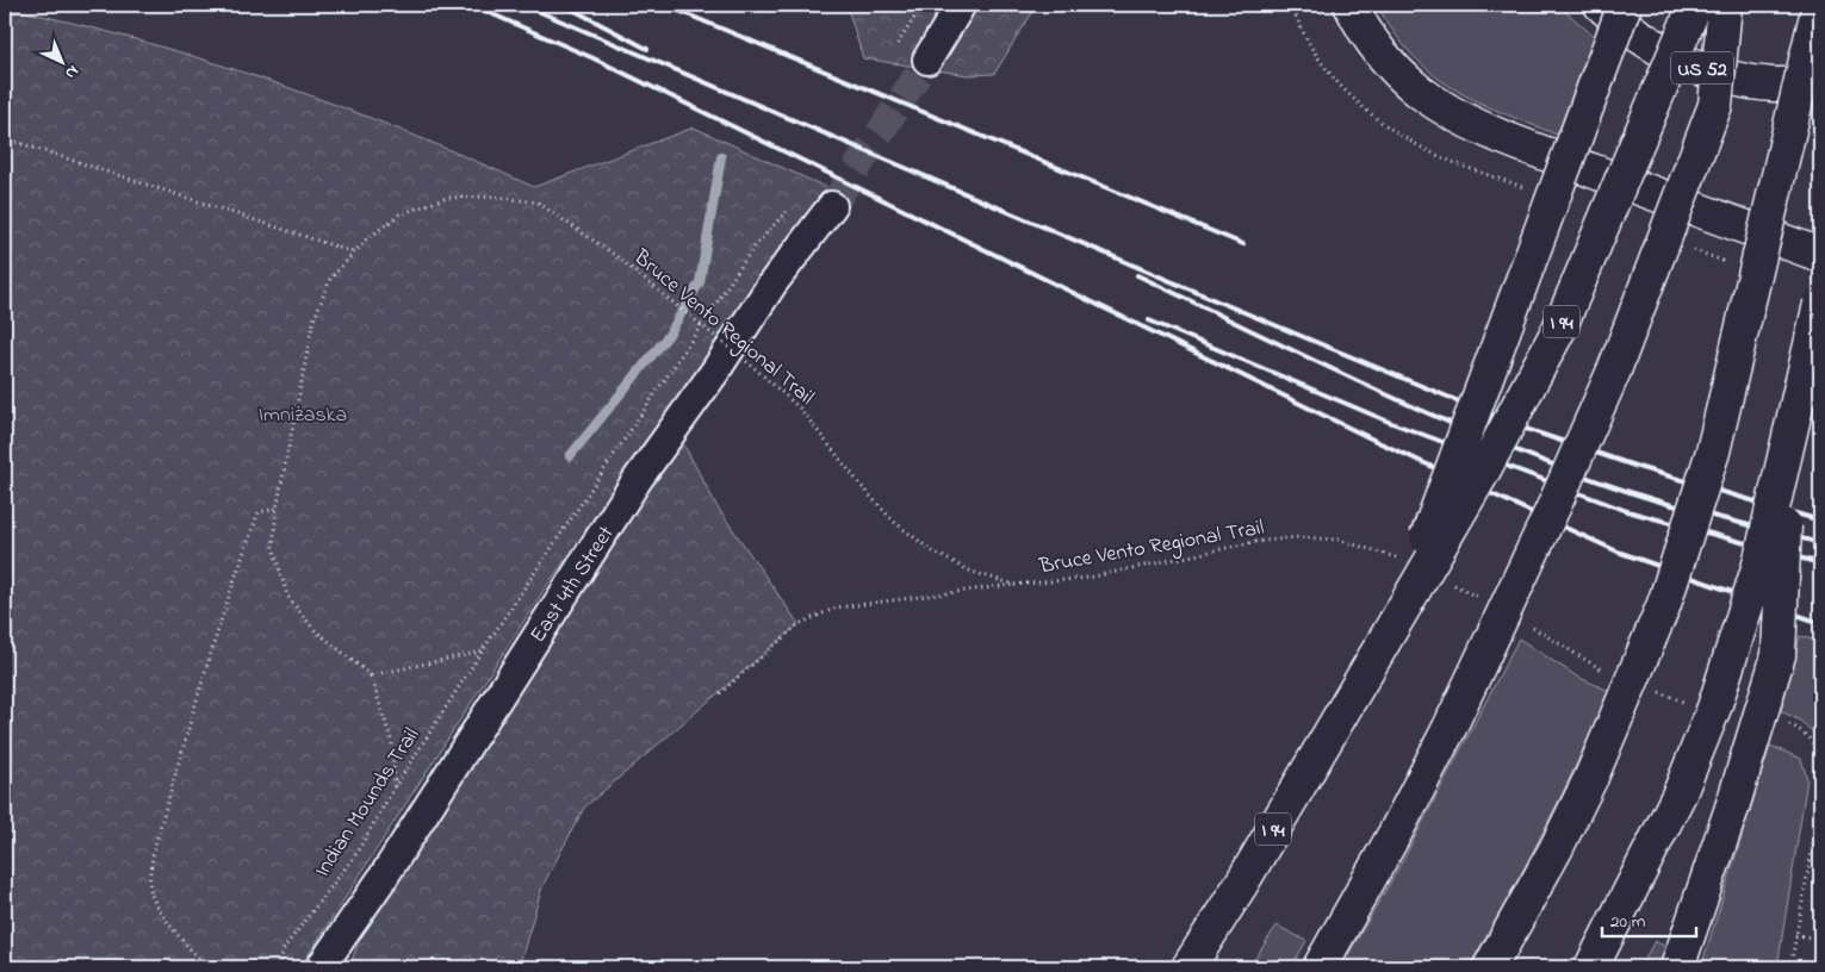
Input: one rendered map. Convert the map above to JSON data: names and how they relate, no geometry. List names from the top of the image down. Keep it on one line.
{"streets":{"highway":["US 52","I 94"],"street":["East 4th Street"],"path":["Bruce Vento Regional Trail","Indian Mounds Trail"]},"parks":["Imniżaska"],"scale_bar":"20 m","north":"bottom right"}
